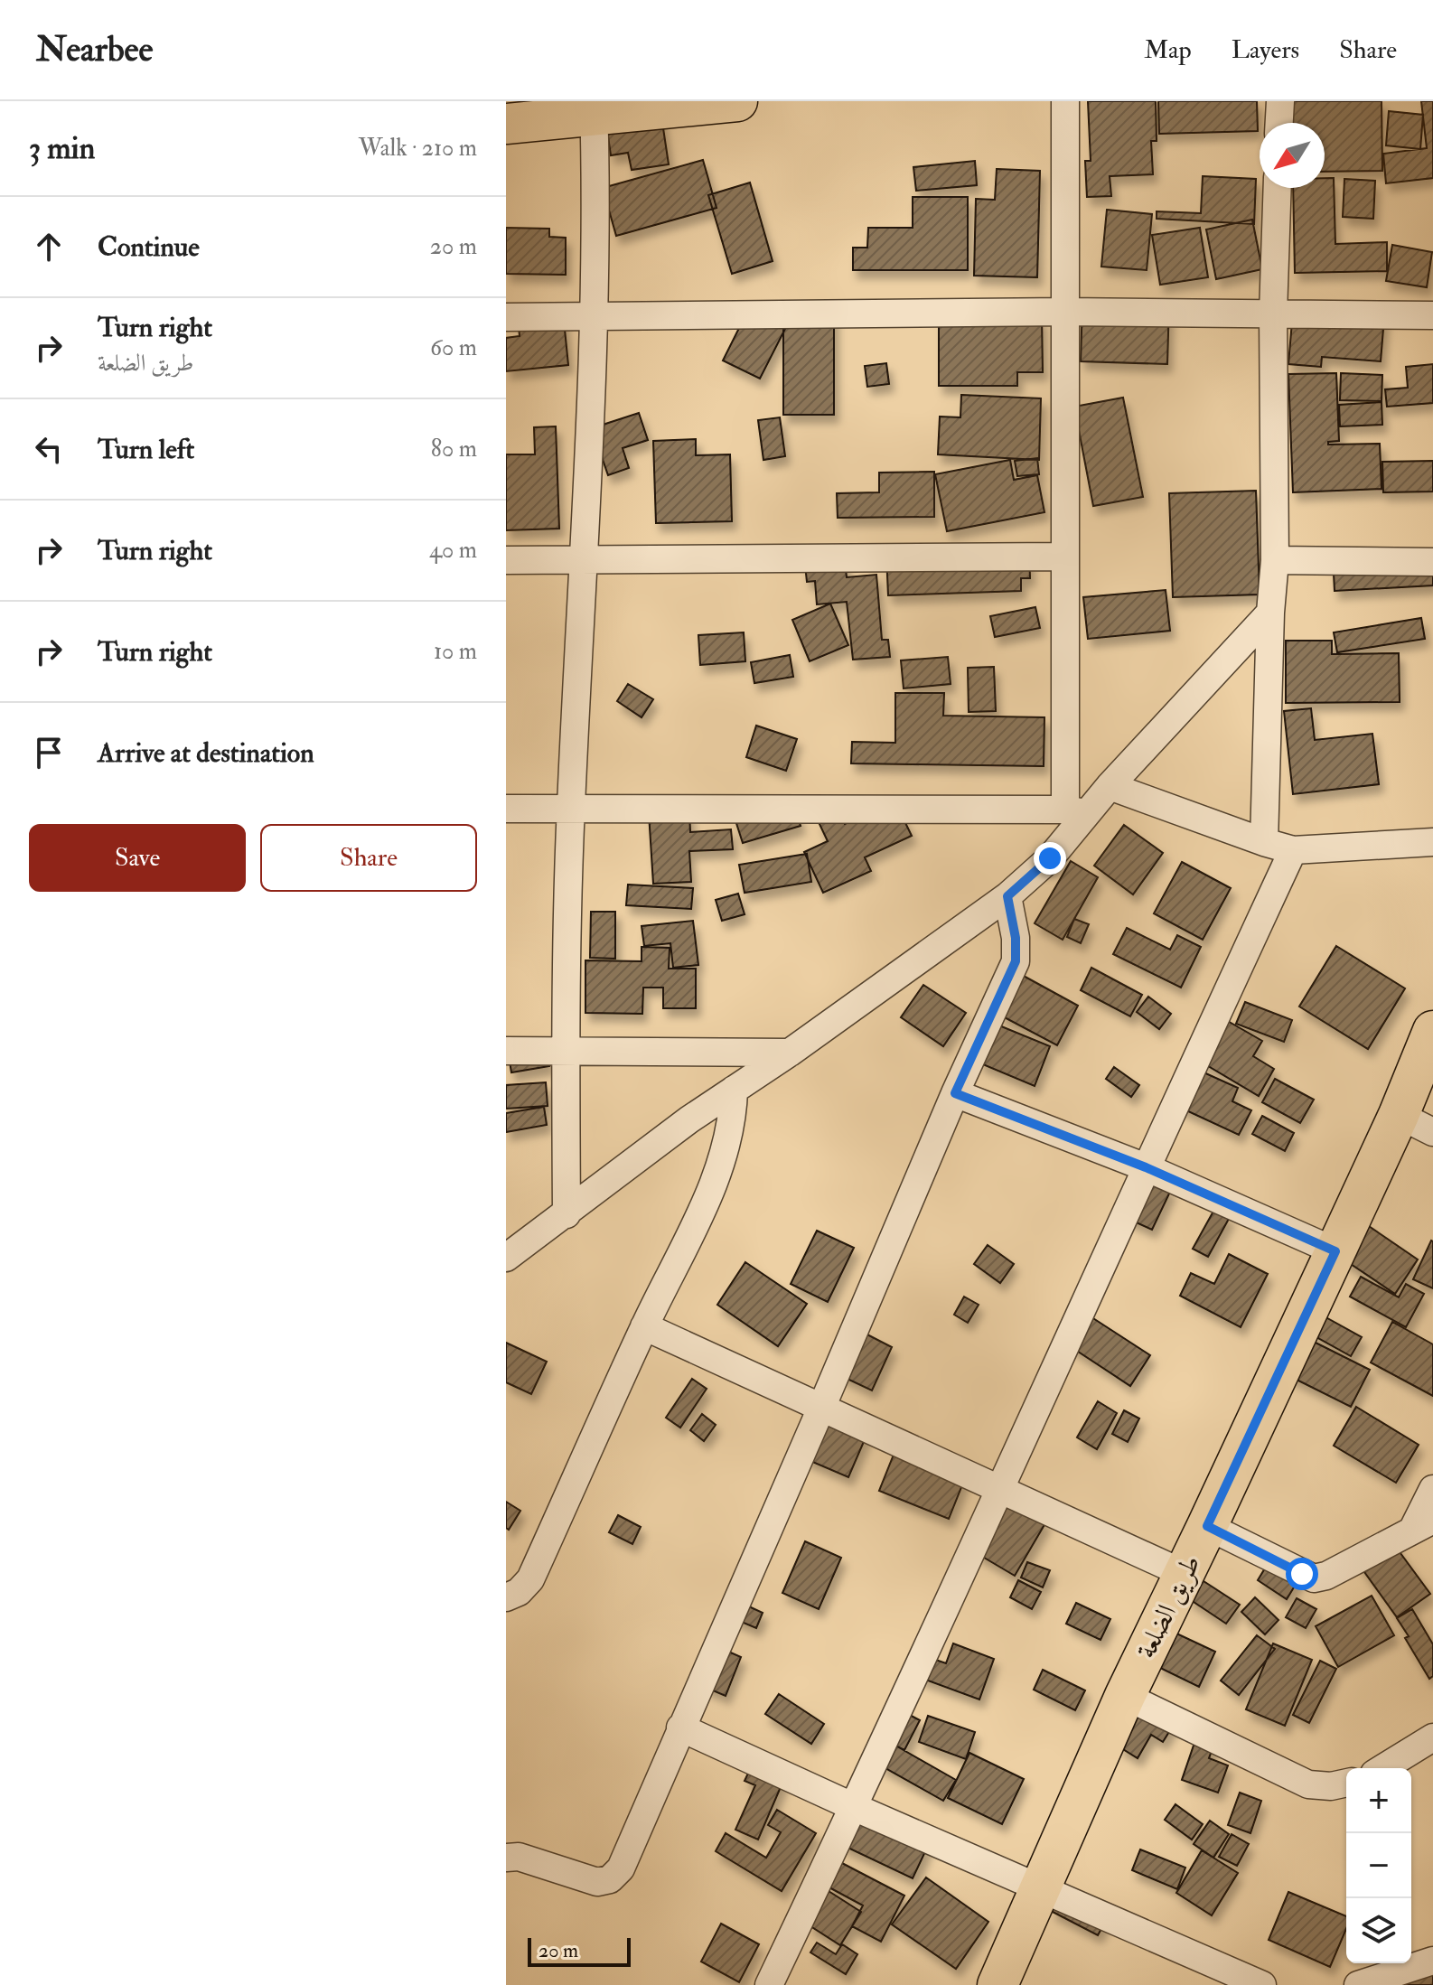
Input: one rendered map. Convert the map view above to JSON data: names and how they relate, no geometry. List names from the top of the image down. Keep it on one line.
{"streets":{"main road":["طريق الضلعة"]},"scale_bar":"20 m","north":"bottom left","page":{"header":"Nearbee","nav":["Map","Layers","Share"],"heading":["3 min","Walk · 210 m"],"list":[["Continue","20 m"],["Turn right","طريق الضلعة","60 m"],["Turn left","80 m"],["Turn right","40 m"],["Turn right","10 m"],"Arrive at destination"],"buttons":["Save","Share"],"map_buttons":["+","−"],"scale":"20 m"}}
